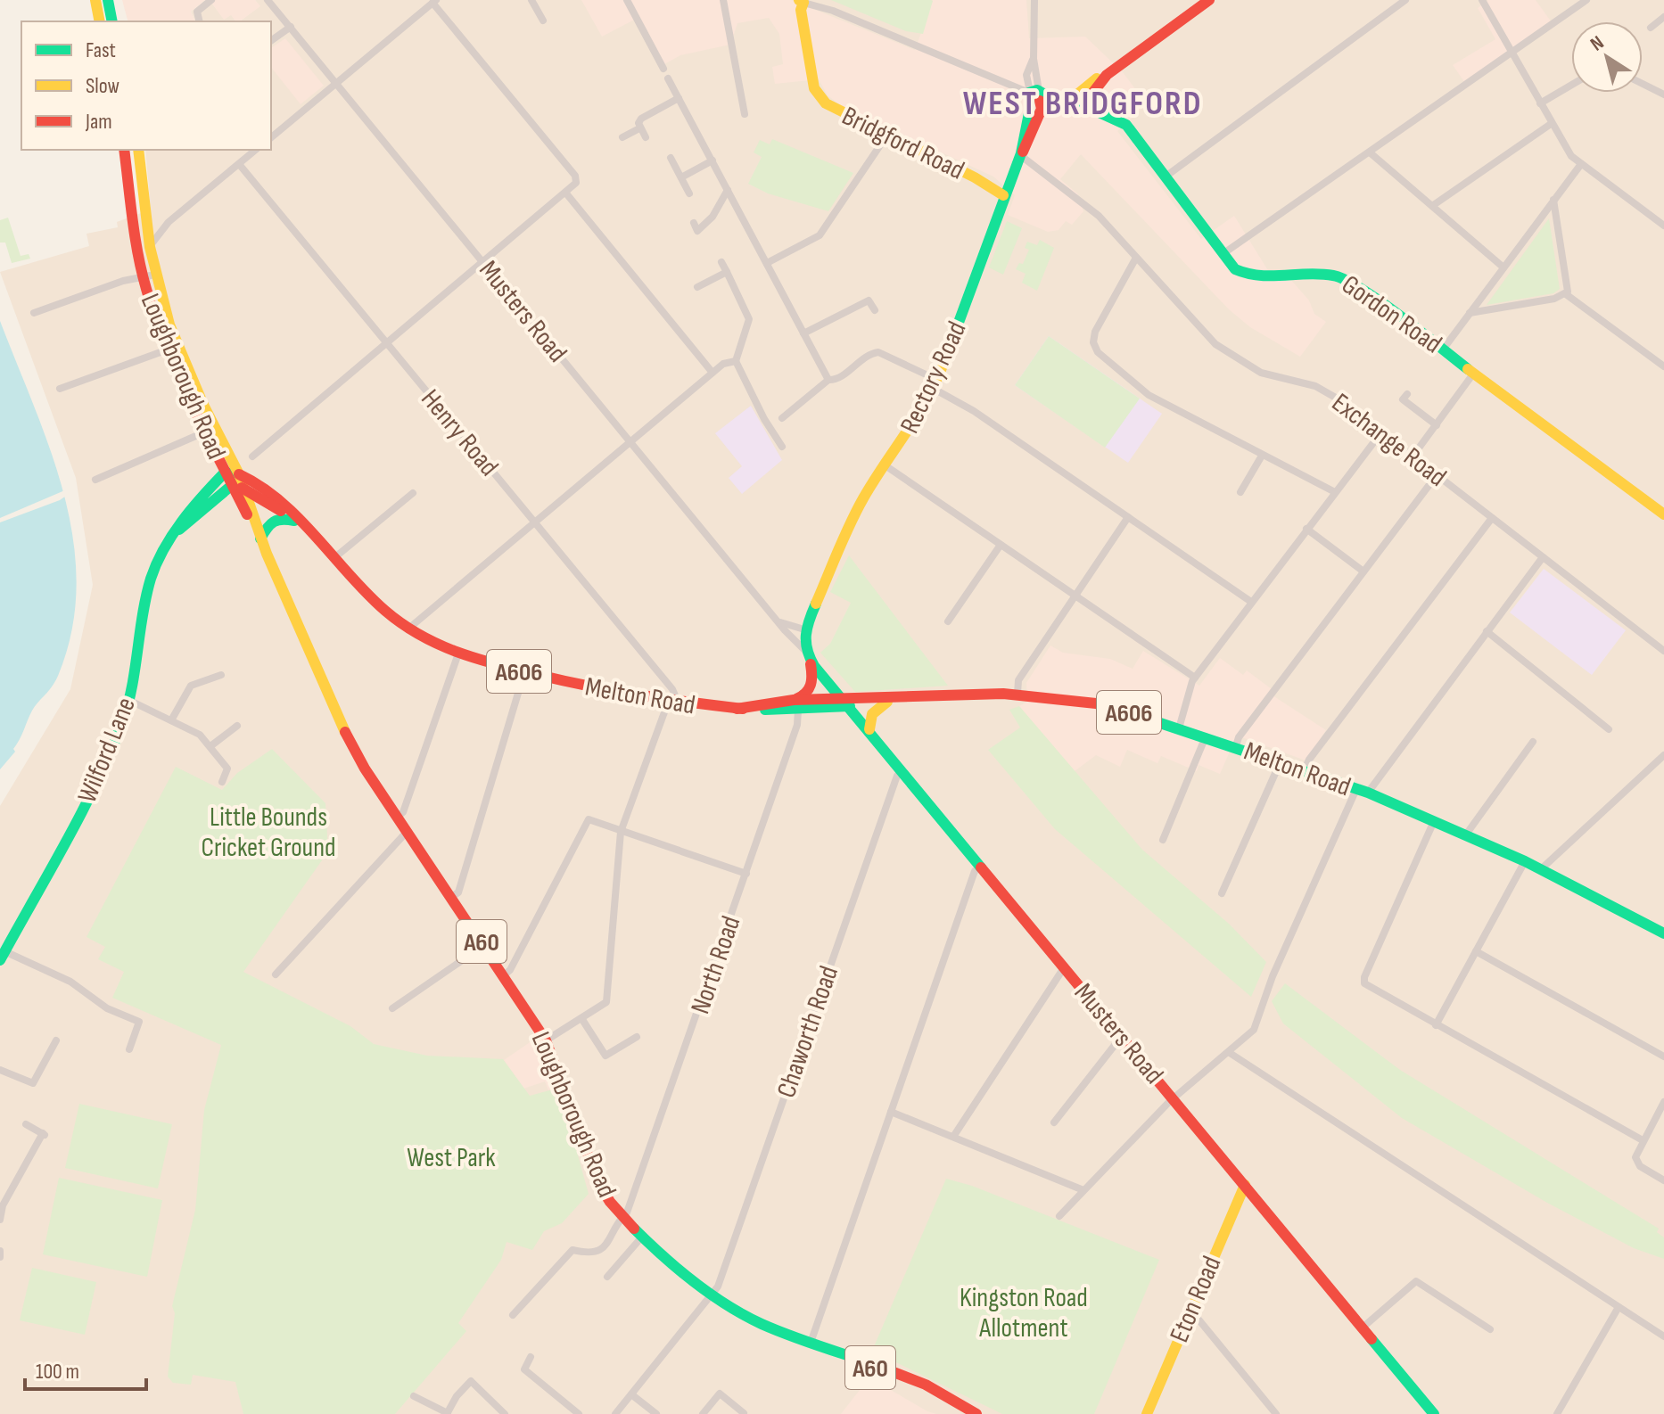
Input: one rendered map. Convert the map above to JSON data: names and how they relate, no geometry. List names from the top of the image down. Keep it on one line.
{"streets":{"main road":["Bridgford Road","Musters Road","Gordon Road","Loughborough Road","Rectory Road","A606","Melton Road","Wilford Lane","A60","Eton Road"],"street":["Henry Road","Exchange Road","North Road","Chaworth Road"]},"crossings":[["Bridgford Road","Rectory Road"],["Musters Road","Melton Road"],["Musters Road","Chaworth Road"],["Musters Road","Eton Road"],["Gordon Road","Rectory Road"],["Loughborough Road","Melton Road"],["Loughborough Road","Wilford Lane"],["Loughborough Road","North Road"],["Loughborough Road","Chaworth Road"],["Rectory Road","Exchange Road"],["Henry Road","Melton Road"],["Melton Road","Wilford Lane"],["Melton Road","North Road"]],"districts":["WEST BRIDGFORD"],"parks":["Little Bounds Cricket Ground","West Park","Kingston Road Allotment"],"legend":["Fast","Slow","Jam"],"scale_bar":"100 m","north":"top left"}
